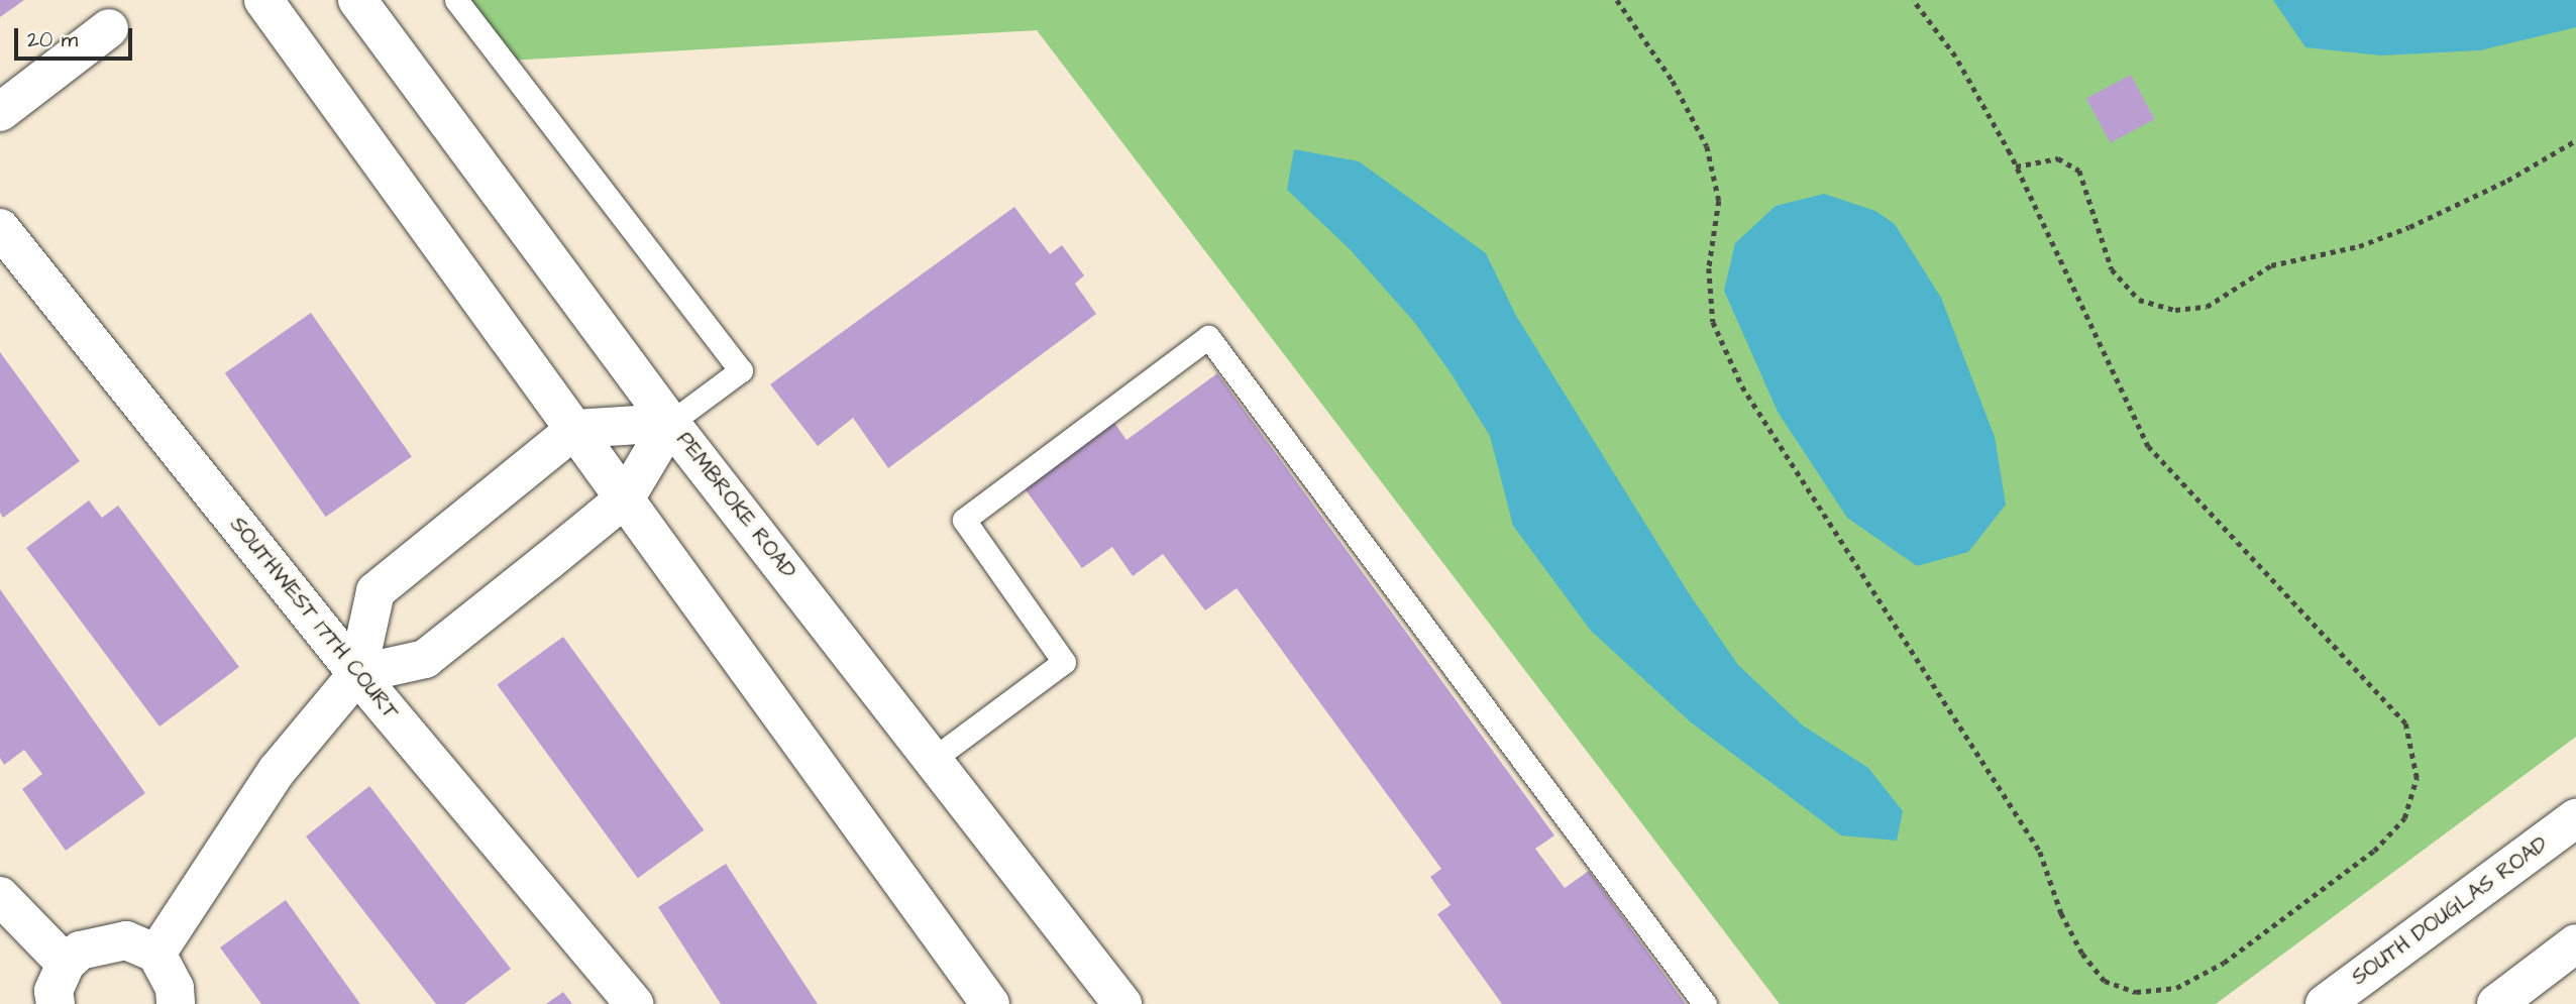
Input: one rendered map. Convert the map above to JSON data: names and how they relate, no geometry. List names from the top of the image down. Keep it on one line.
{"streets":{"main road":["PEMBROKE ROAD","SOUTHWEST 17TH COURT","SOUTH DOUGLAS ROAD"]},"scale_bar":"20 m"}
